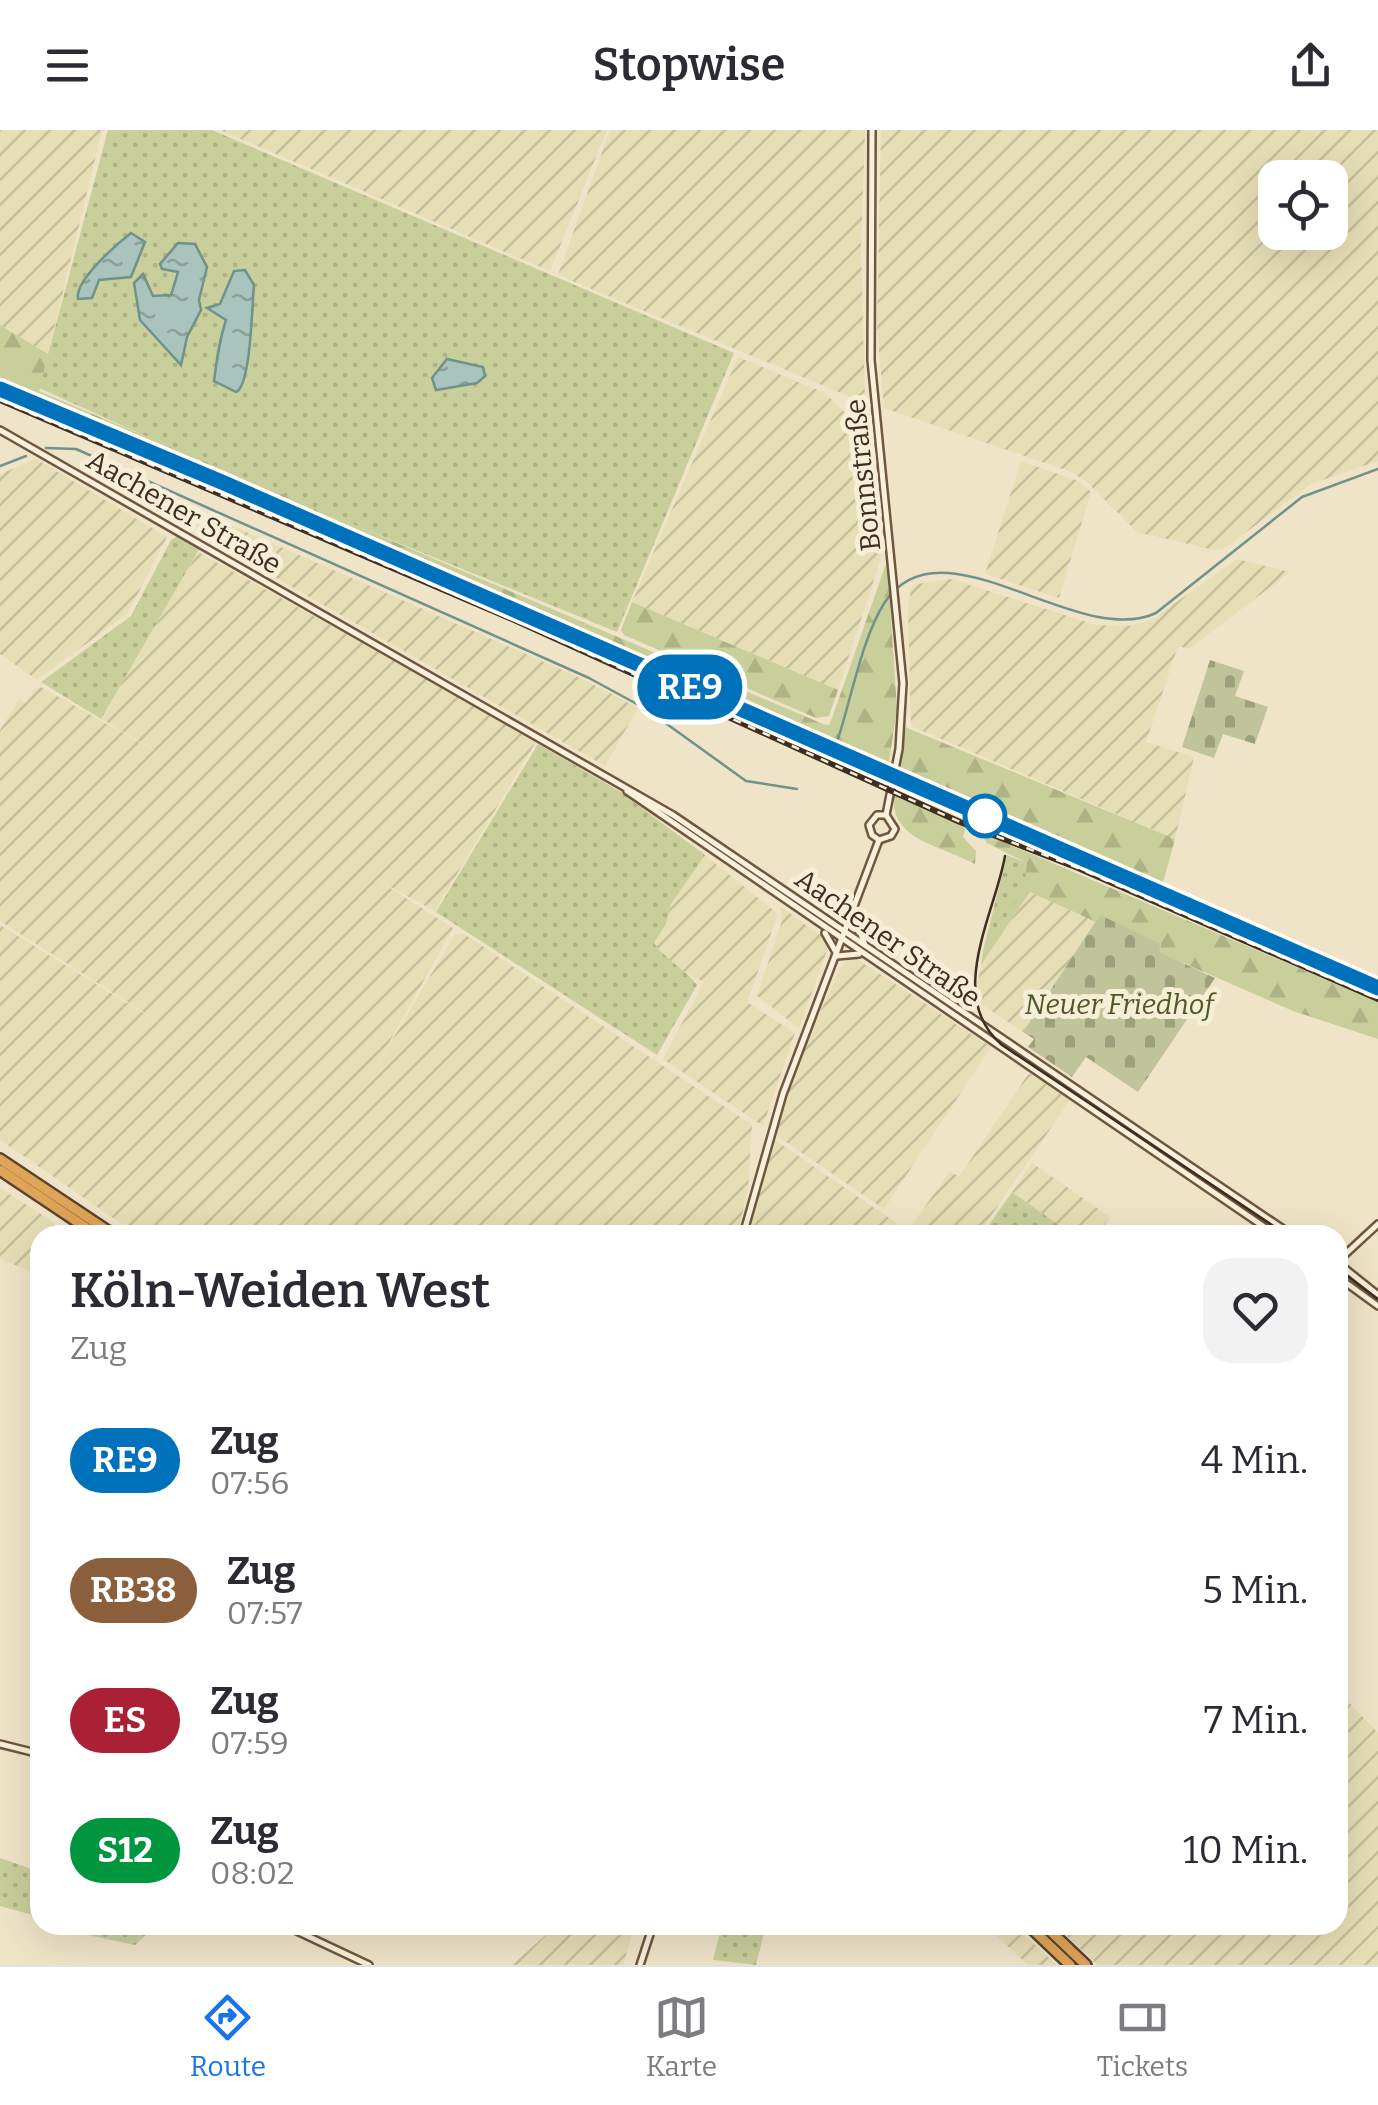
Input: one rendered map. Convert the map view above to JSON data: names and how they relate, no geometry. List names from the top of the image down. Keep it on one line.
{"streets":{"main road":["Bonnstraße","Aachener Straße"]},"parks":["Neuer Friedhof"],"page":{"header":"Stopwise","on_map":"RE9","heading":["Köln-Weiden West","Zug"],"list":[{"mark":"RE9","name":"Zug","note":"07:56","value":"4 Min."},{"mark":"RB38","name":"Zug","note":"07:57","value":"5 Min."},{"mark":"ES","name":"Zug","note":"07:59","value":"7 Min."},{"mark":"S12","name":"Zug","note":"08:02","value":"10 Min."}],"tabs":["Route","Karte","Tickets"]}}
